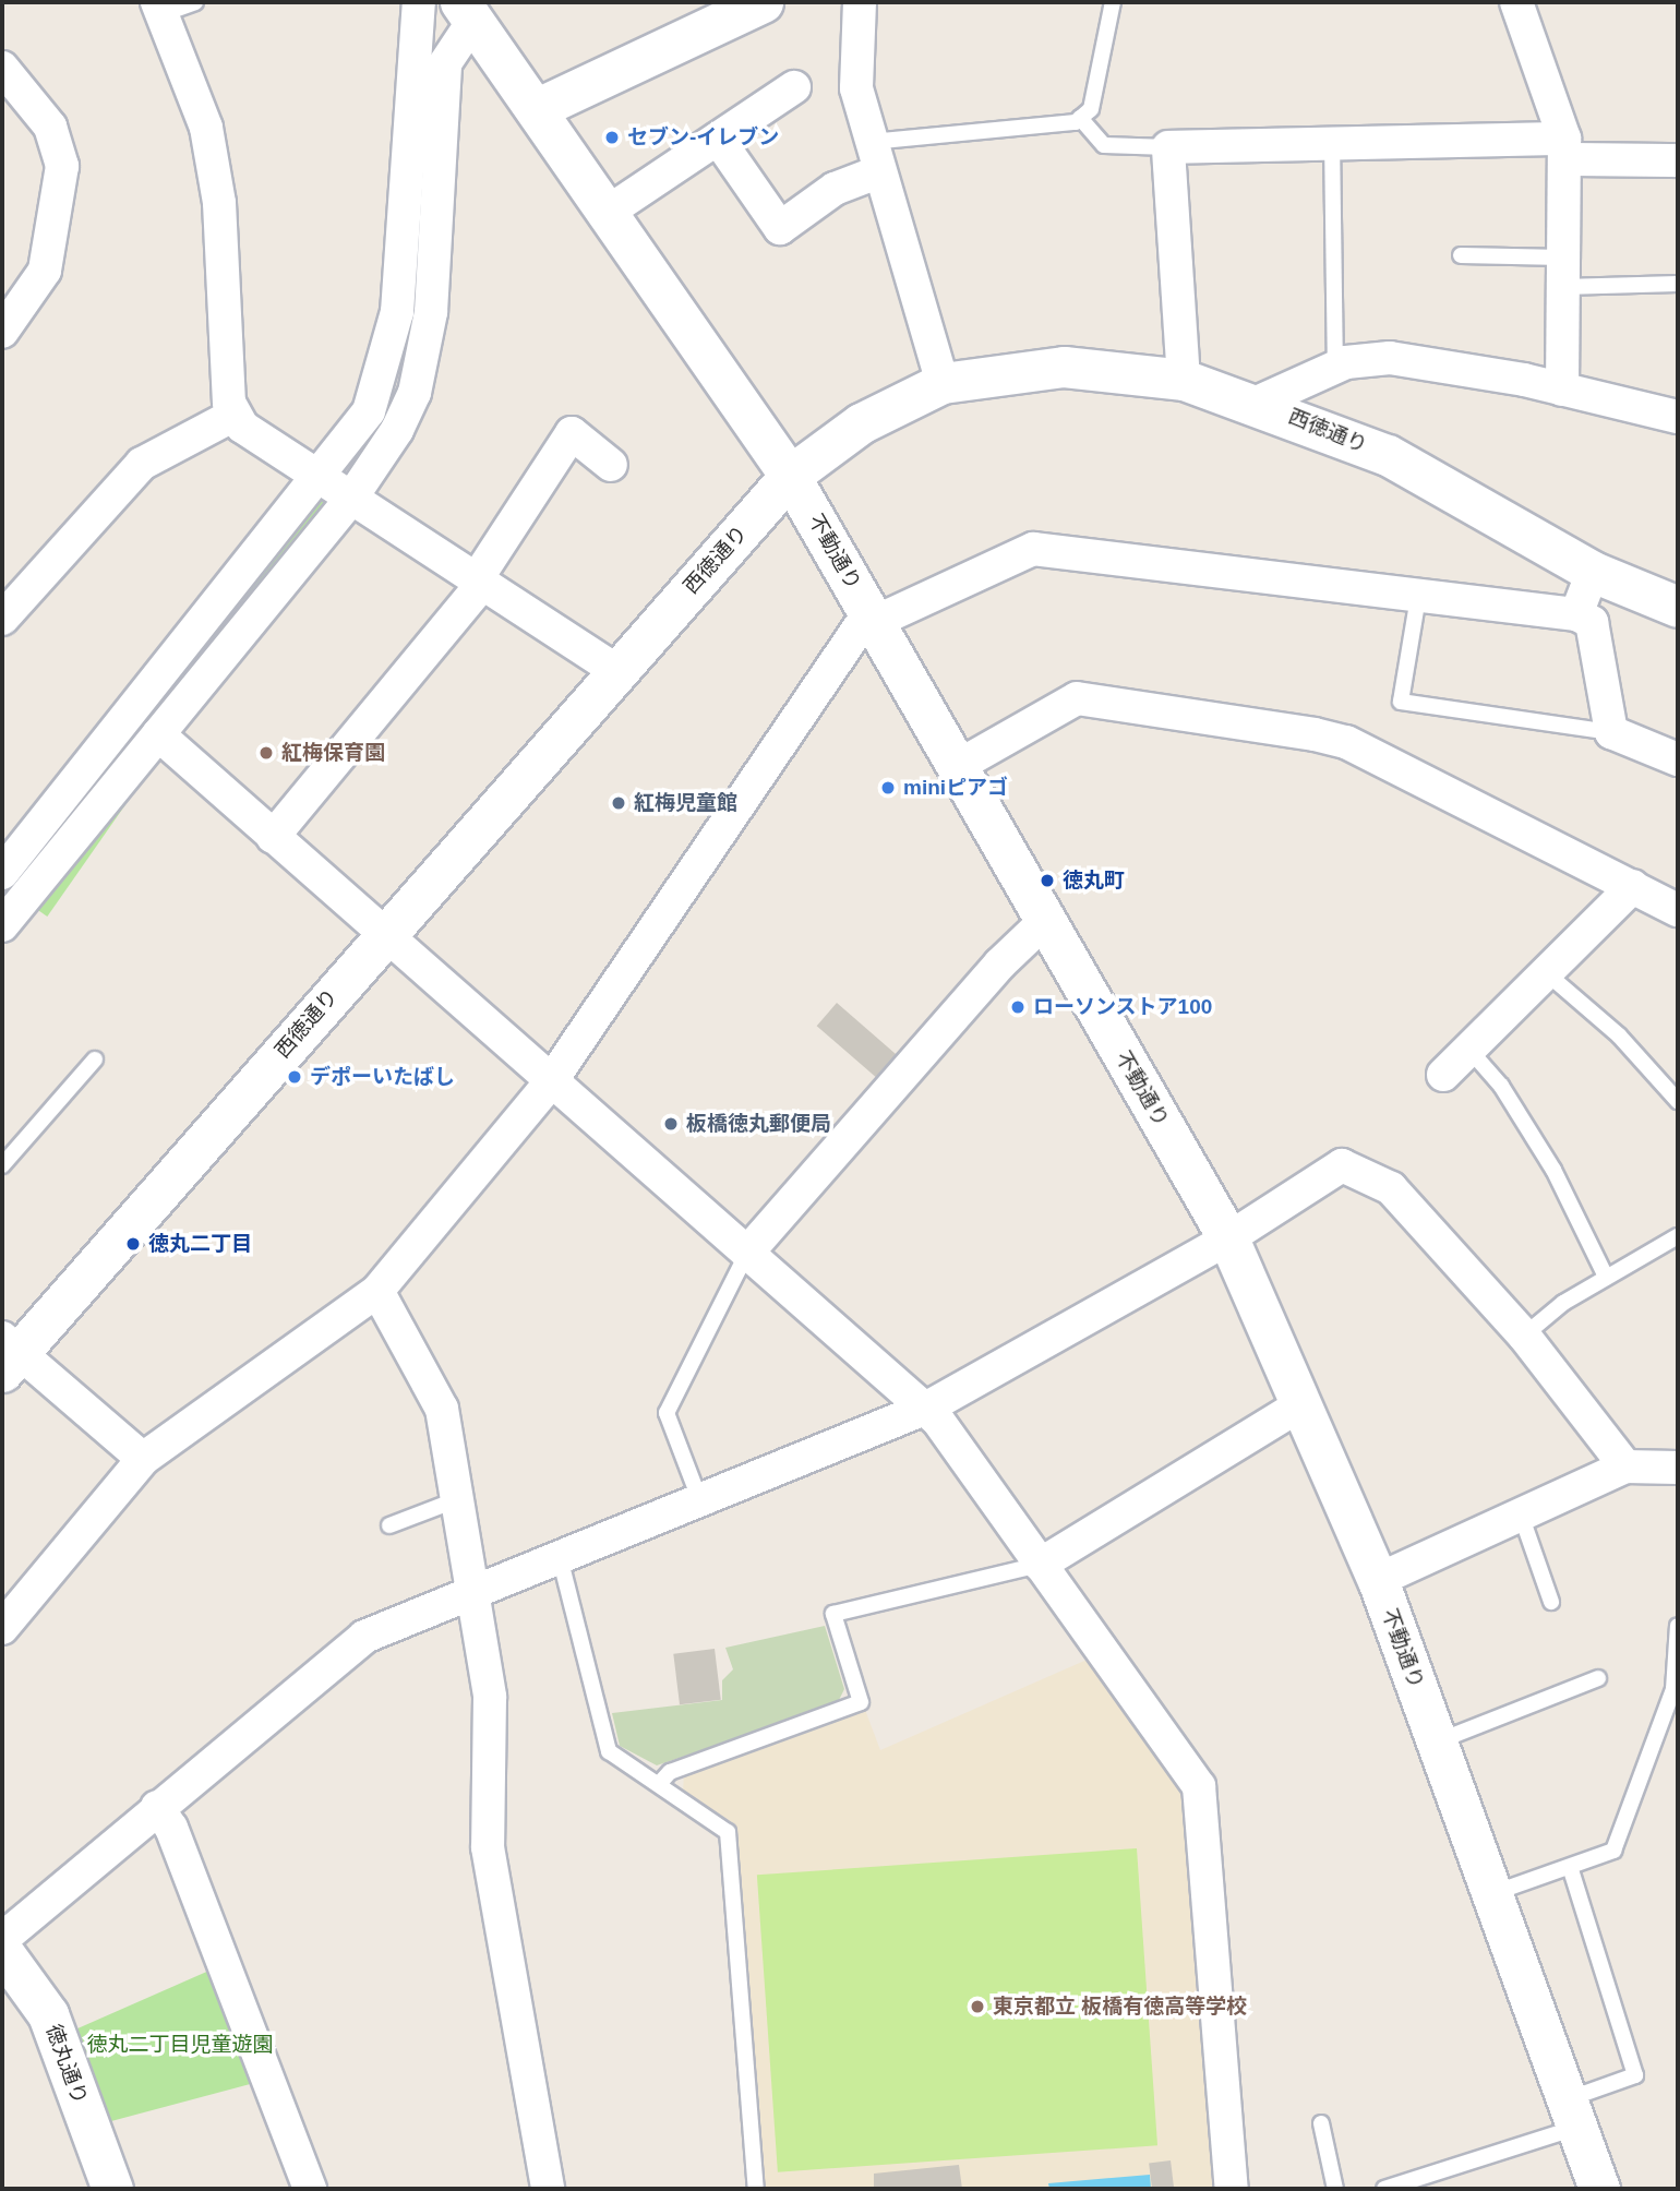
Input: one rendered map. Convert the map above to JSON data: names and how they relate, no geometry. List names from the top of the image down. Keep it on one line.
{"streets":{"street":["西徳通り","不動通り","徳丸通り"]},"crossings":[["西徳通り","不動通り"]],"parks":["徳丸二丁目児童遊園"],"places":["セブン-イレブン","紅梅保育園","miniピアゴ","紅梅児童館","徳丸町","ローソンストア100","デポーいたばし","板橋徳丸郵便局","徳丸二丁目","東京都立 板橋有徳高等学校"]}
